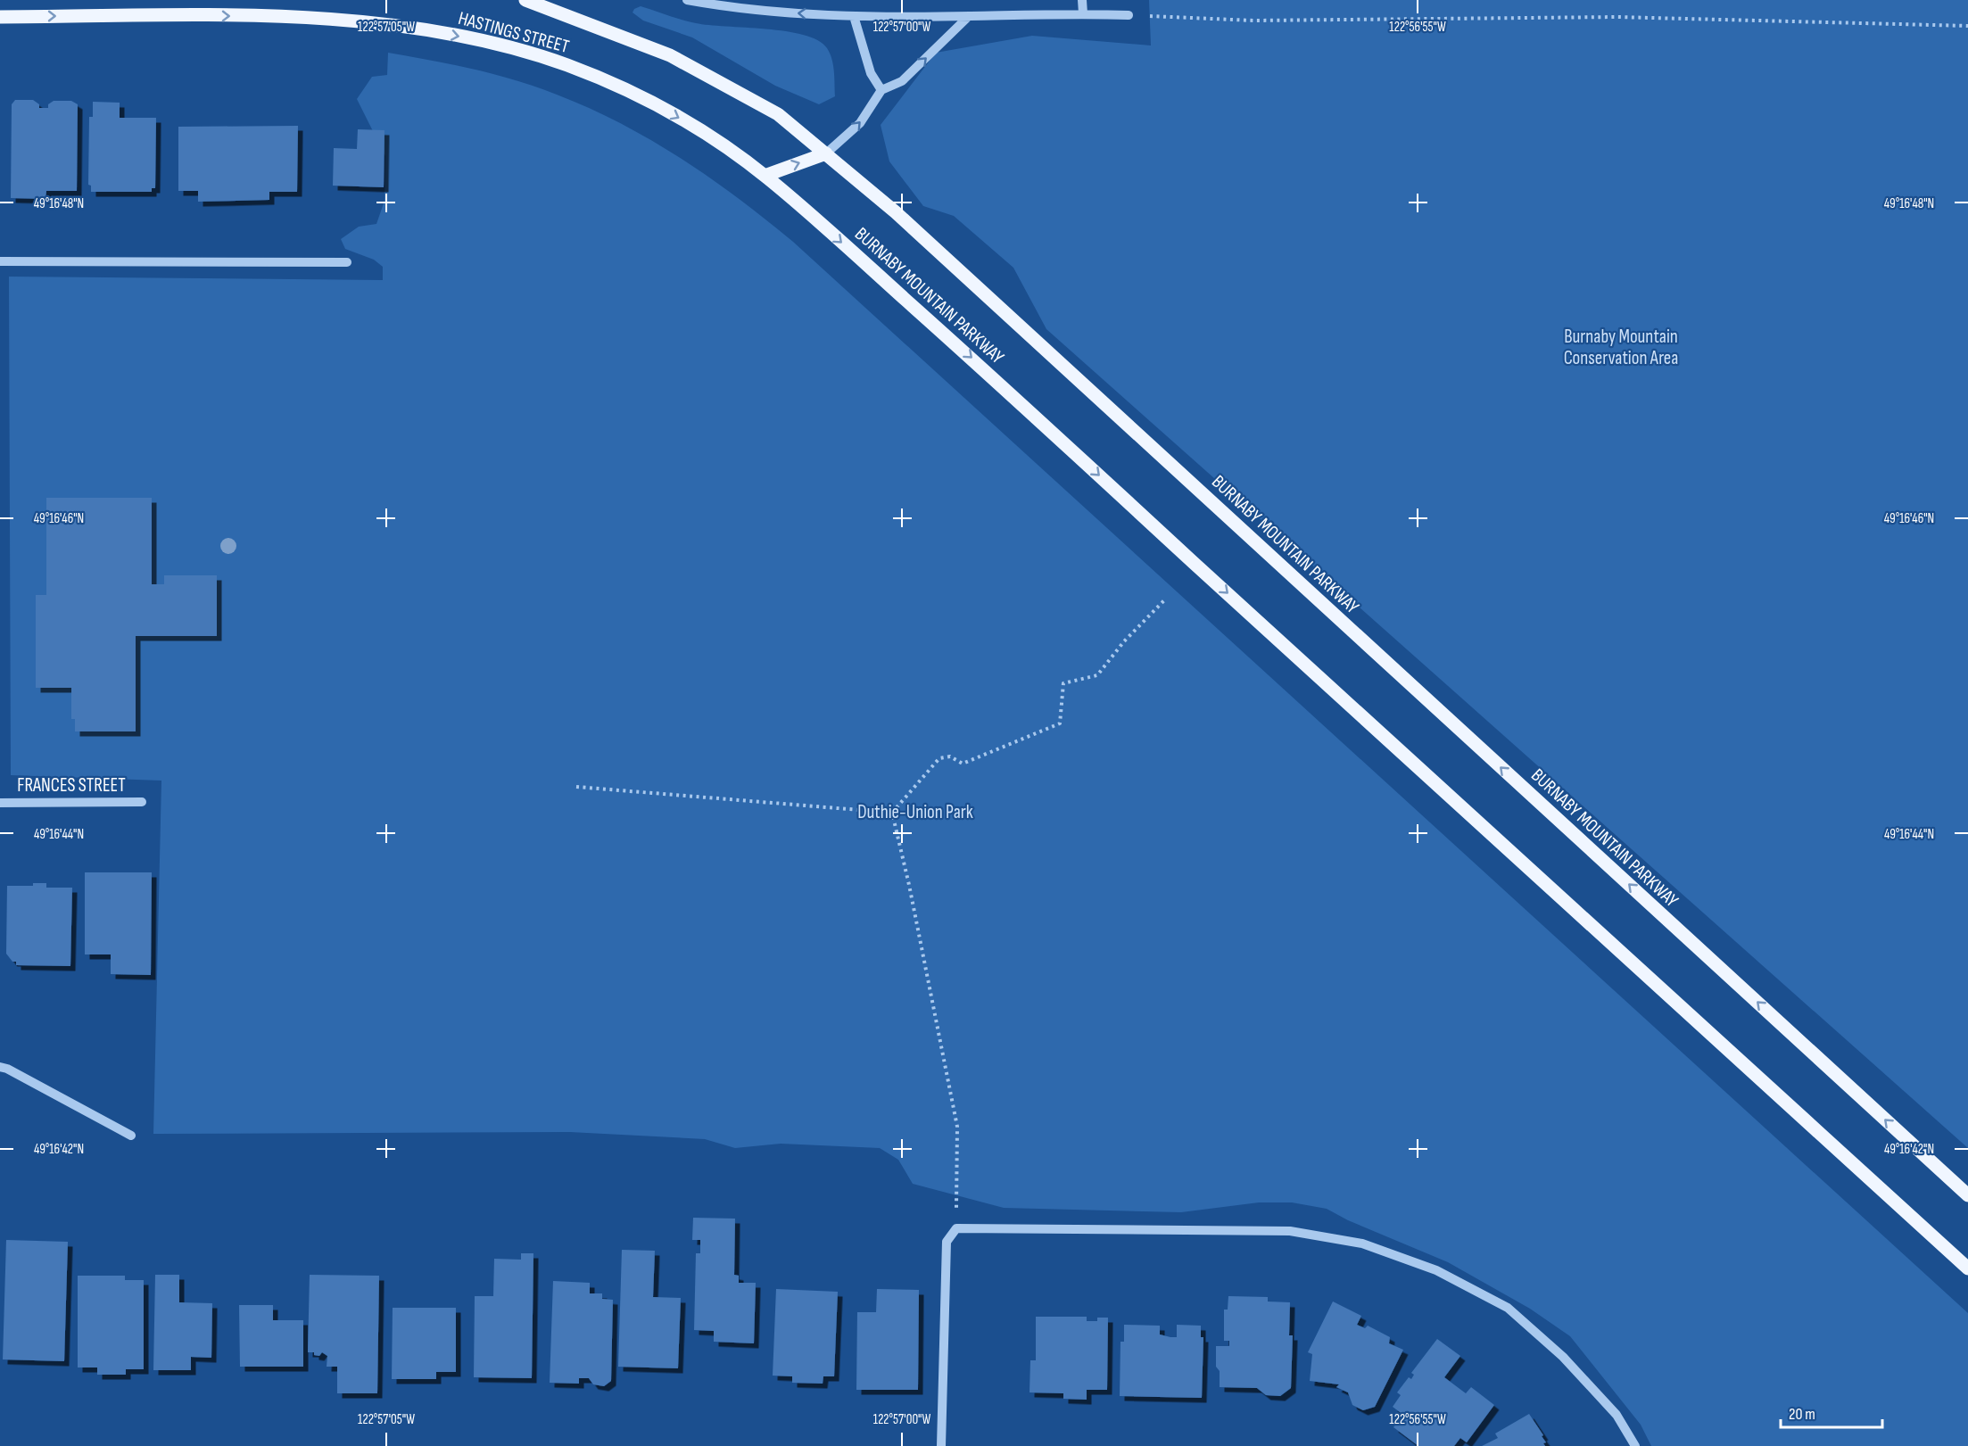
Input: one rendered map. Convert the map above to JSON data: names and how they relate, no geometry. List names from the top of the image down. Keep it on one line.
{"streets":{"main road":["HASTINGS STREET","BURNABY MOUNTAIN PARKWAY"],"street":["FRANCES STREET"]},"crossings":[["HASTINGS STREET","BURNABY MOUNTAIN PARKWAY"]],"one_way":["HASTINGS STREET"],"parks":["Burnaby Mountain Conservation Area","Duthie-Union Park"],"scale_bar":"20 m","coordinates":["122°57'05\"W","122°57'00\"W","122°56'55\"W","49°16'48\"N","49°16'46\"N","49°16'44\"N","49°16'42\"N"]}
